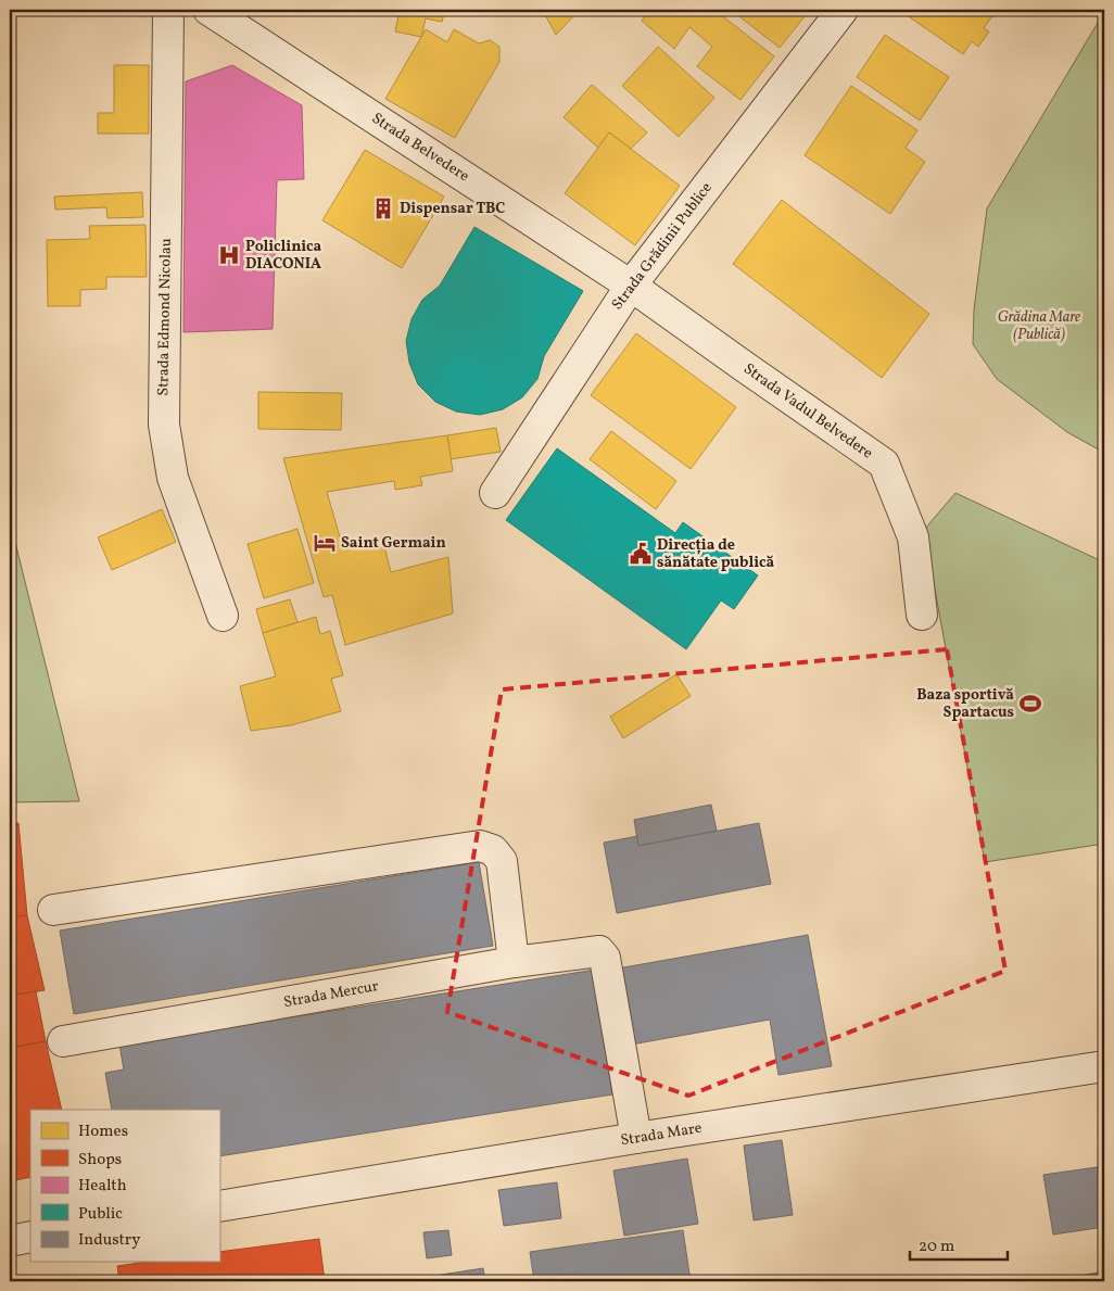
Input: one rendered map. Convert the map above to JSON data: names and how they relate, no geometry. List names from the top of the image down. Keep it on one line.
{"streets":{"street":["Strada Belvedere","Strada Grădinii Publice","Strada Edmond Nicolau","Strada Vadul Belvedere","Strada Mercur","Strada Mare"]},"crossings":[["Strada Belvedere","Strada Grădinii Publice"],["Strada Belvedere","Strada Vadul Belvedere"],["Strada Grădinii Publice","Strada Vadul Belvedere"],["Strada Mercur","Strada Mare"]],"parks":["Grădina Mare (Publică)"],"places":{"building":["Dispensar TBC"],"hospital":["Policlinica DIACONIA"],"hotel":["Saint Germain"],"public building":["Direcția de sănătate publică"],"sports":["Baza sportivă Spartacus"]},"legend":["Homes","Shops","Health","Public","Industry"],"scale_bar":"20 m"}
